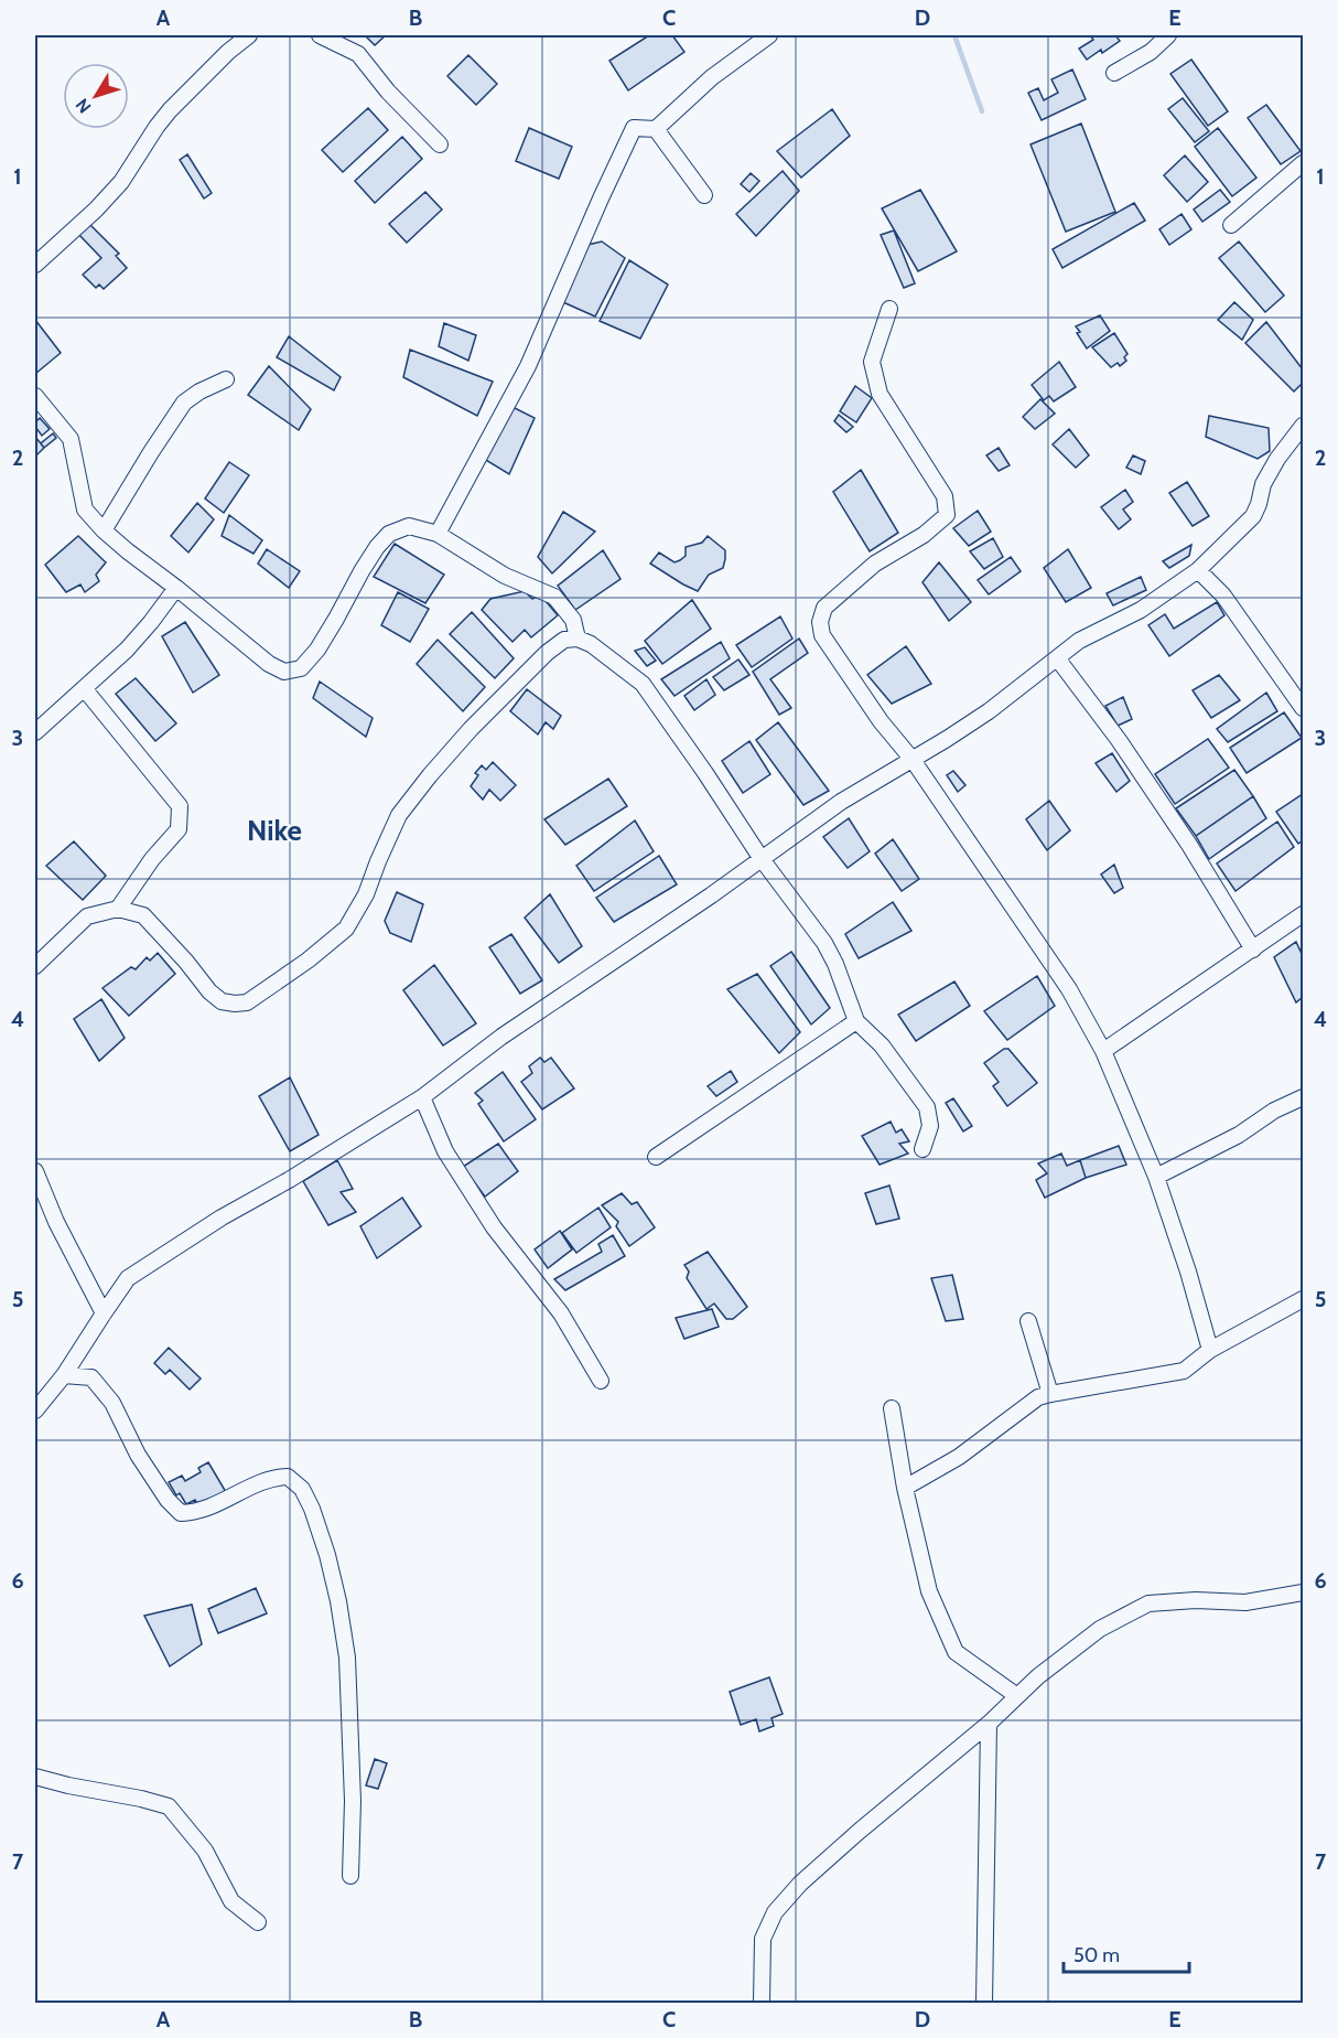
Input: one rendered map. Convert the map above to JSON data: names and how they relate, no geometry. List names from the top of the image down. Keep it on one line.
{"districts":["Nike"],"scale_bar":"50 m","north":"bottom left","grid":{"columns":["A","B","C","D","E"],"rows":["1","2","3","4","5","6","7"]}}
